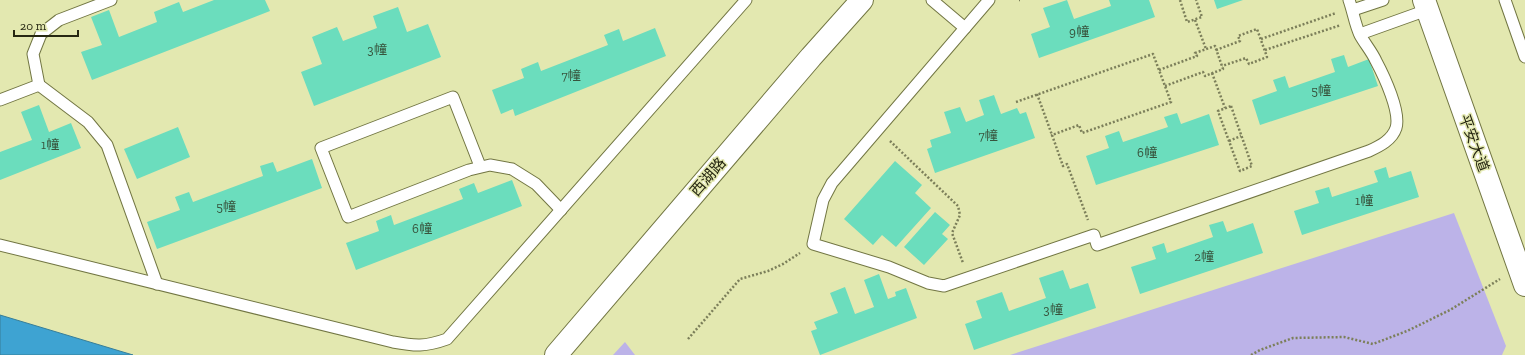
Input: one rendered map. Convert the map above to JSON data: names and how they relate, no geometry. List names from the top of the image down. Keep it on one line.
{"streets":{"main road":["平安大道","西湖路"]},"house_numbers":["9幢","3幢","7幢","5幢","7幢","1幢","6幢","1幢","5幢","6幢","2幢","3幢"],"scale_bar":"20 m"}
